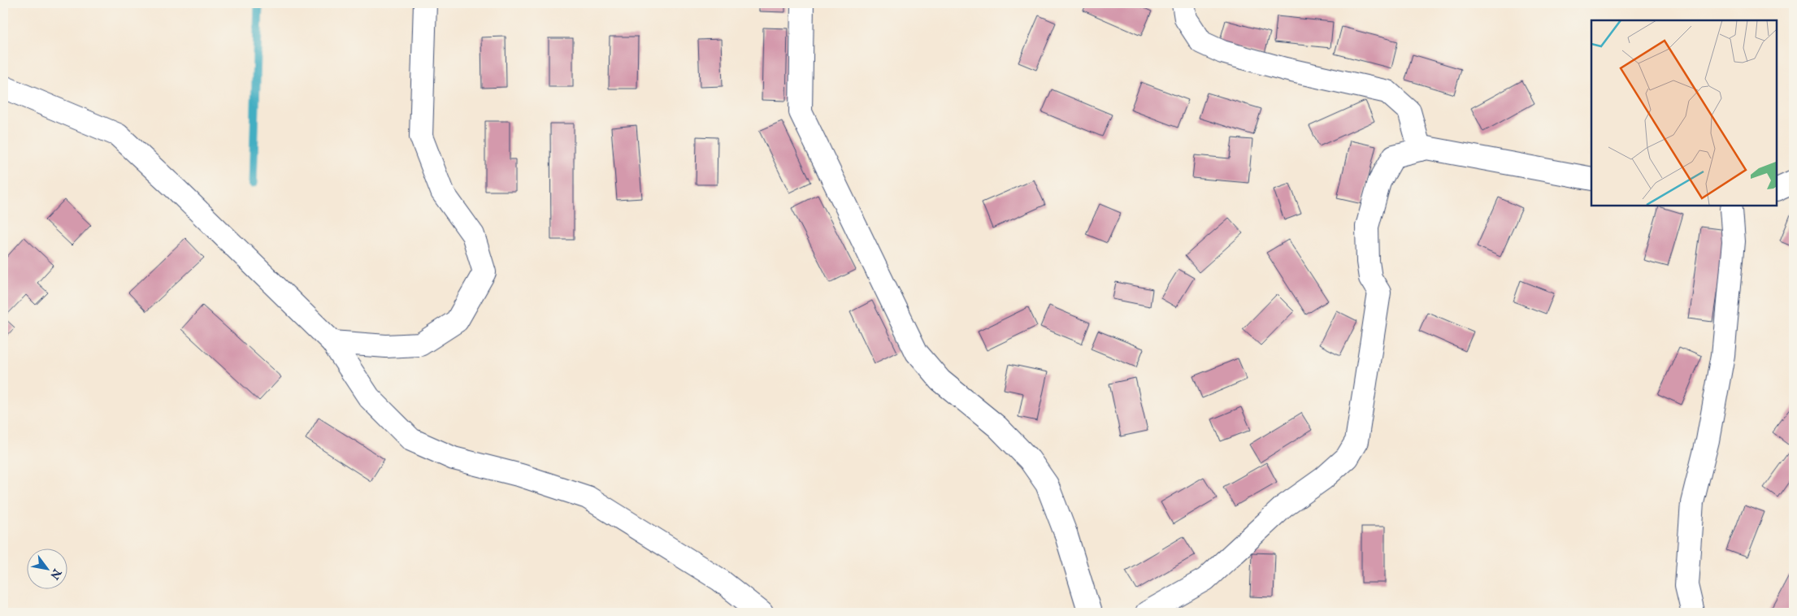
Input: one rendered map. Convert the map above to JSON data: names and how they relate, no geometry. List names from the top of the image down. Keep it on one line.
{"north":"bottom right"}
